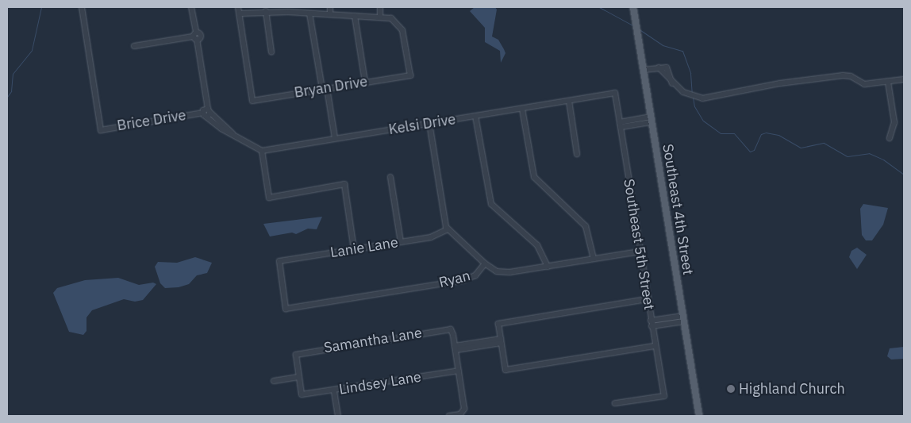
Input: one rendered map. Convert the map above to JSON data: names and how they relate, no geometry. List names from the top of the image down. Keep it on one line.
{"streets":{"main road":["Southeast 4th Street"],"street":["Bryan Drive","Brice Drive","Kelsi Drive","Southeast 5th Street","Lanie Lane","Ryan","Samantha Lane","Lindsey Lane"]},"crossings":[["Kelsi Drive","Southeast 5th Street"],["Southeast 5th Street","Ryan"],["Lanie Lane","Ryan"],["Samantha Lane","Lindsey Lane"]],"places":["Highland Church"]}
